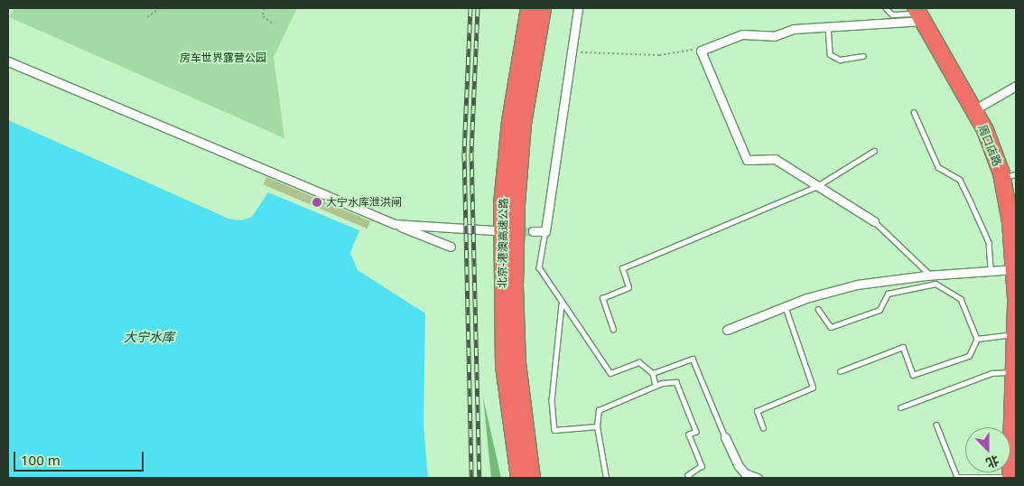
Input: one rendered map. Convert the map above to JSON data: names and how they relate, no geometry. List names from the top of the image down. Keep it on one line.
{"streets":{"highway":["周口店路","北京-港澳高速公路"]},"water":["大宁水库"],"parks":["房车世界露营公园"],"places":["大宁水库泄洪闸"],"scale_bar":"100 m","north":"bottom"}
